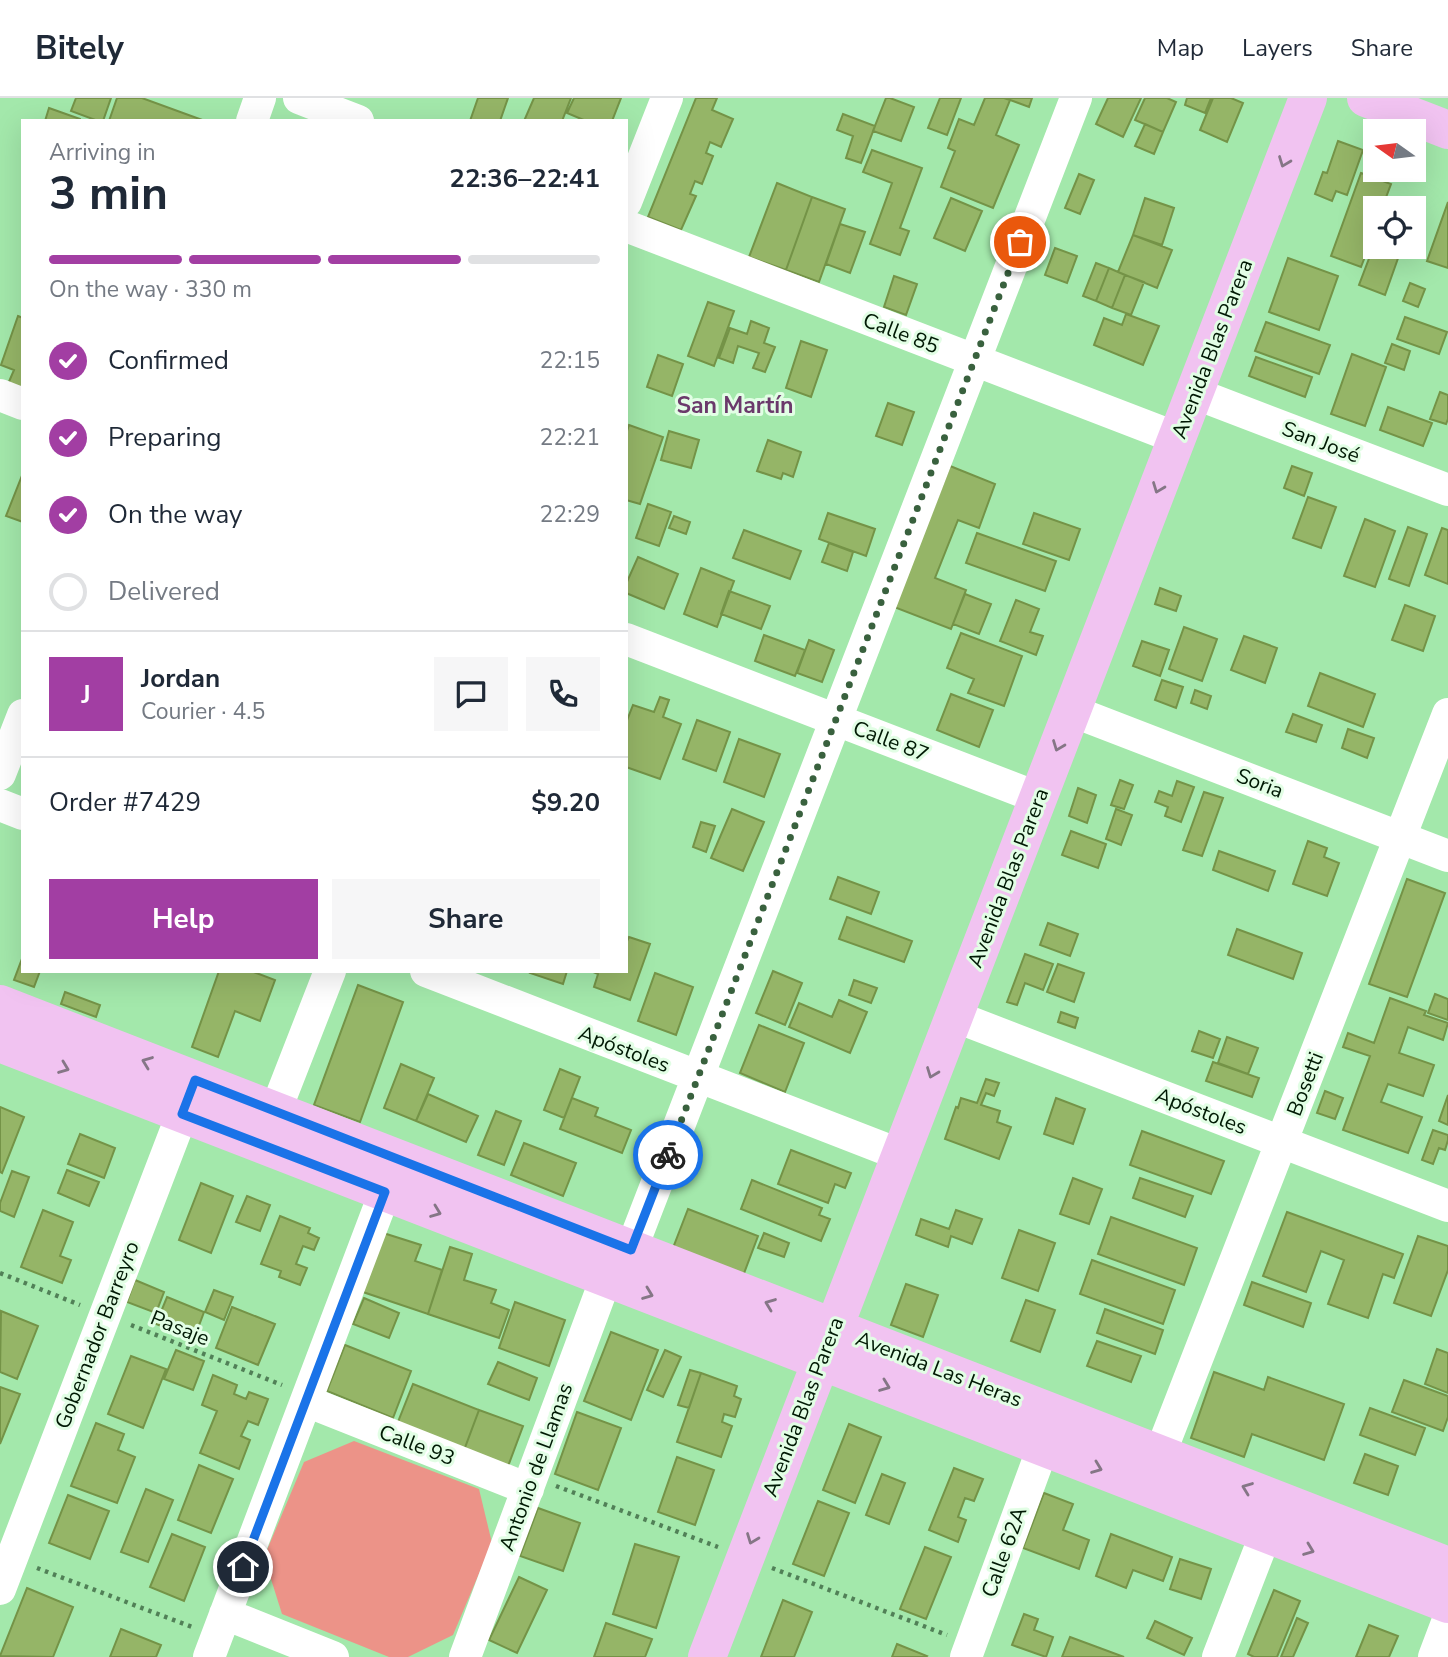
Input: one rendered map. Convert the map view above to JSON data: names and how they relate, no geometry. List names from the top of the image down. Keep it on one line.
{"streets":{"main road":["Avenida Blas Parera","Avenida Las Heras"],"street":["Calle 85","San José","Calle 87","Soria","Apóstoles","Bosetti","Gobernador Barreyro","Calle 93","Antonio de Llamas","Calle 62A"],"path":["Pasaje"]},"crossings":[["Calle 85","Avenida Blas Parera"],["Calle 85","Antonio de Llamas"],["Avenida Blas Parera","San José"],["Avenida Blas Parera","Calle 87"],["Avenida Blas Parera","Soria"],["Avenida Blas Parera","Apóstoles"],["Avenida Blas Parera","Avenida Las Heras"],["Calle 87","Antonio de Llamas"],["Soria","Bosetti"],["Apóstoles","Bosetti"],["Apóstoles","Antonio de Llamas"],["Bosetti","Avenida Las Heras"],["Pasaje","Gobernador Barreyro"],["Pasaje","Calle 93"],["Gobernador Barreyro","Avenida Las Heras"],["Avenida Las Heras","Antonio de Llamas"],["Avenida Las Heras","Calle 62A"],["Calle 93","Antonio de Llamas"]],"one_way":["Avenida Blas Parera"],"districts":["San Martín"],"north":"left","page":{"header":"Bitely","nav":["Map","Layers","Share"],"heading":["3 min","Arriving in","22:36–22:41"],"panel":["Jordan","Courier · 4.5","Order #7429","$9.20"],"bar":"On the way · 330 m","list":[["Confirmed","22:15"],["Preparing","22:21"],["On the way","22:29"],"Delivered"],"round":"J","buttons":["Help","Share"]}}
